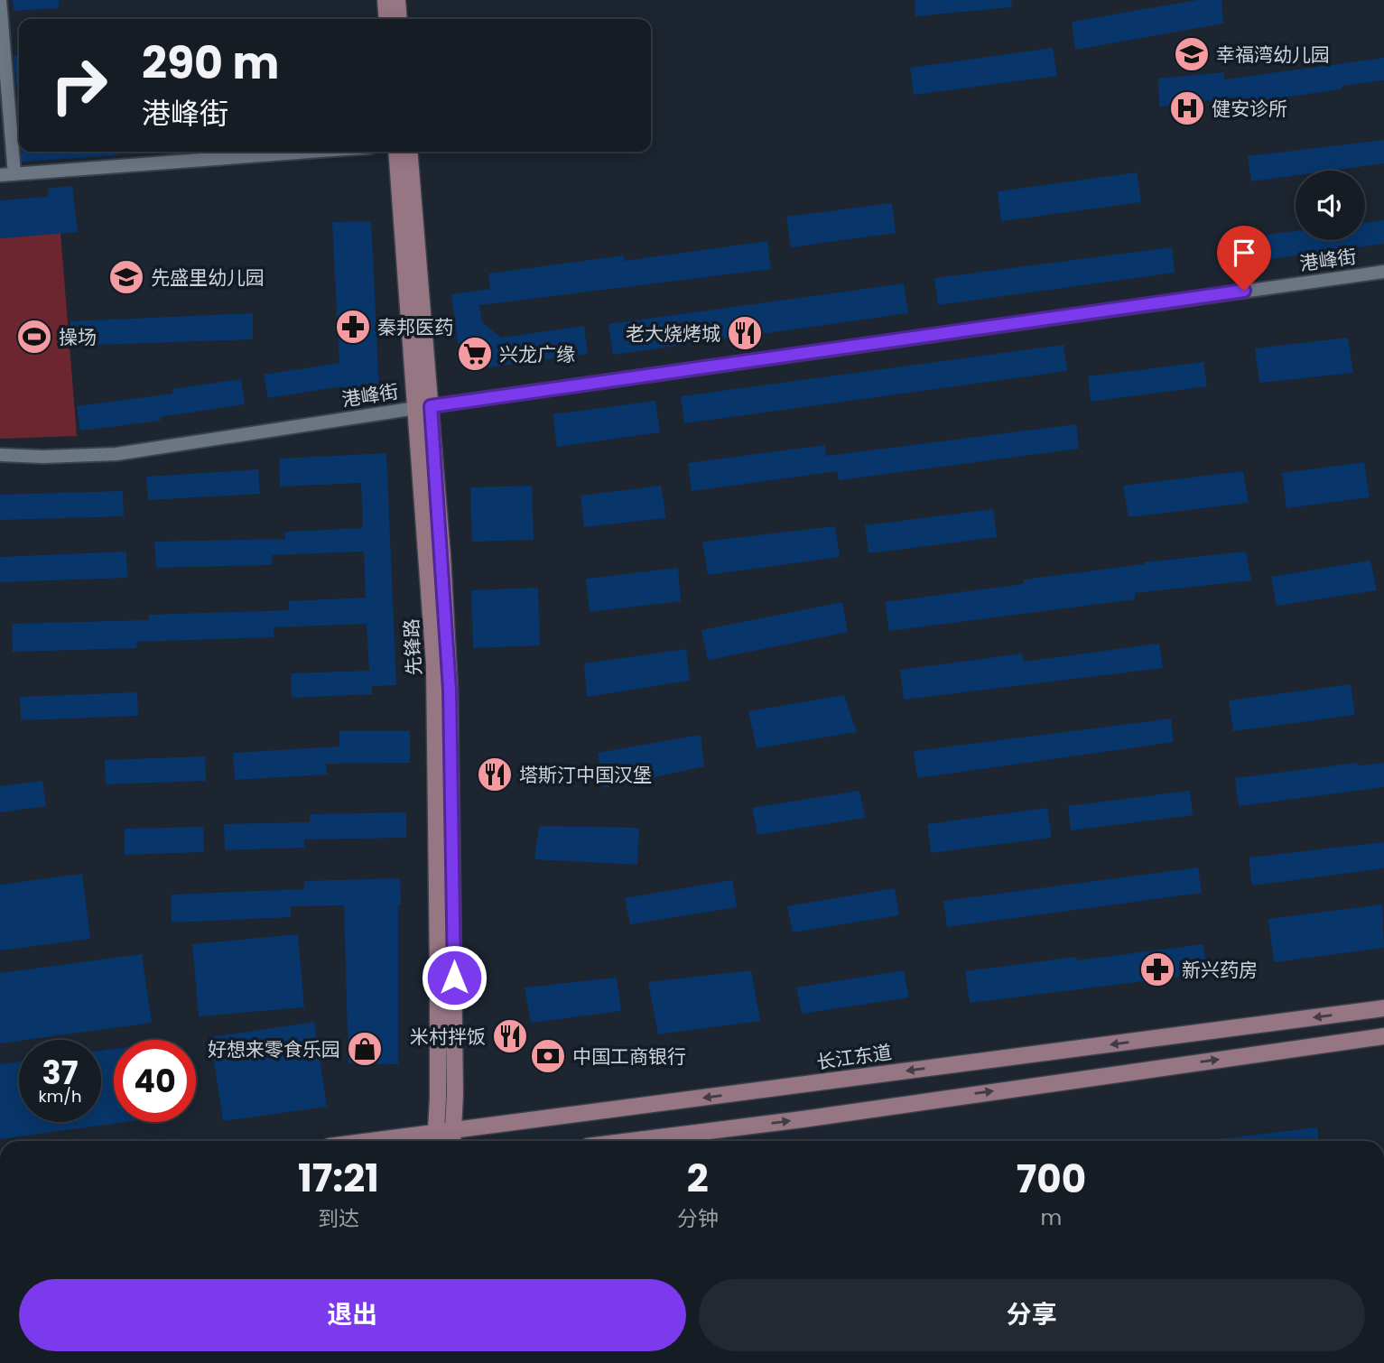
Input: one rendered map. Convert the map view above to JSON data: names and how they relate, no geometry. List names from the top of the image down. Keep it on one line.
{"streets":{"street":["港峰街","先锋路","长江东道"]},"crossings":[["港峰街","先锋路"],["先锋路","长江东道"]],"places":{"school or university":["幸福湾幼儿园","先盛里幼儿园"],"hospital":["健安诊所"],"pharmacy":["秦邦医药","新兴药房"],"restaurant":["老大烧烤城","塔斯汀中国汉堡","米村拌饭"],"sports":["操场"],"supermarket":["兴龙广缘"],"shop":["好想来零食乐园"],"bank":["中国工商银行"]},"page":{"turn":["290 m","港峰街"],"speed":"37 km/h","limit":"40","eta":["17:21","到达","2","分钟","700","m"],"buttons":["退出","分享"]}}
